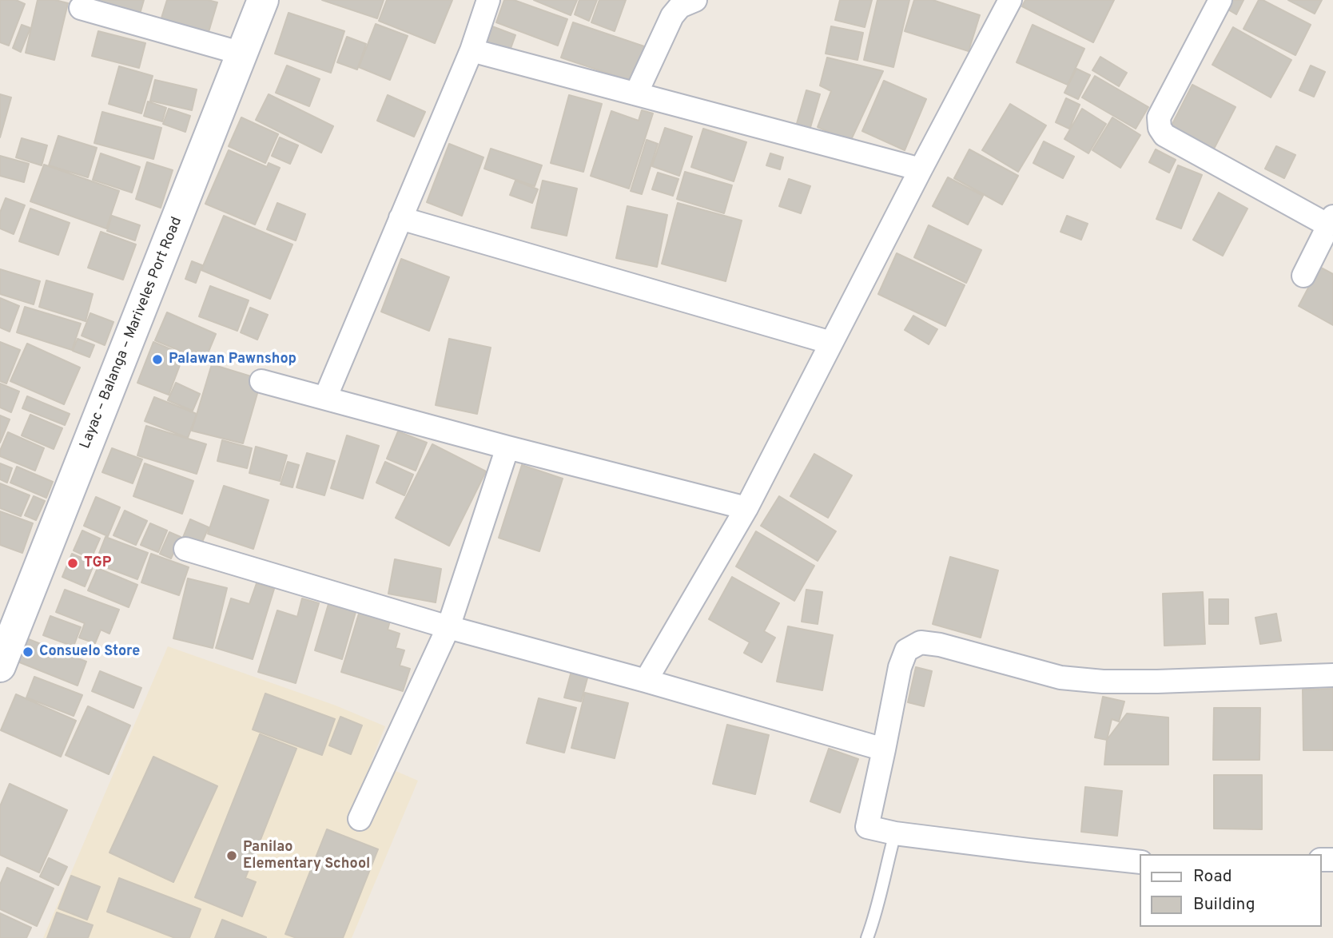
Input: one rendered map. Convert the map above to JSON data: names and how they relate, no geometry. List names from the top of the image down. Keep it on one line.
{"streets":{"main road":["Layac – Balanga – Mariveles Port Road"]},"places":["Palawan Pawnshop","TGP","Consuelo Store","Panilao Elementary School"],"legend":["Road","Building"]}
